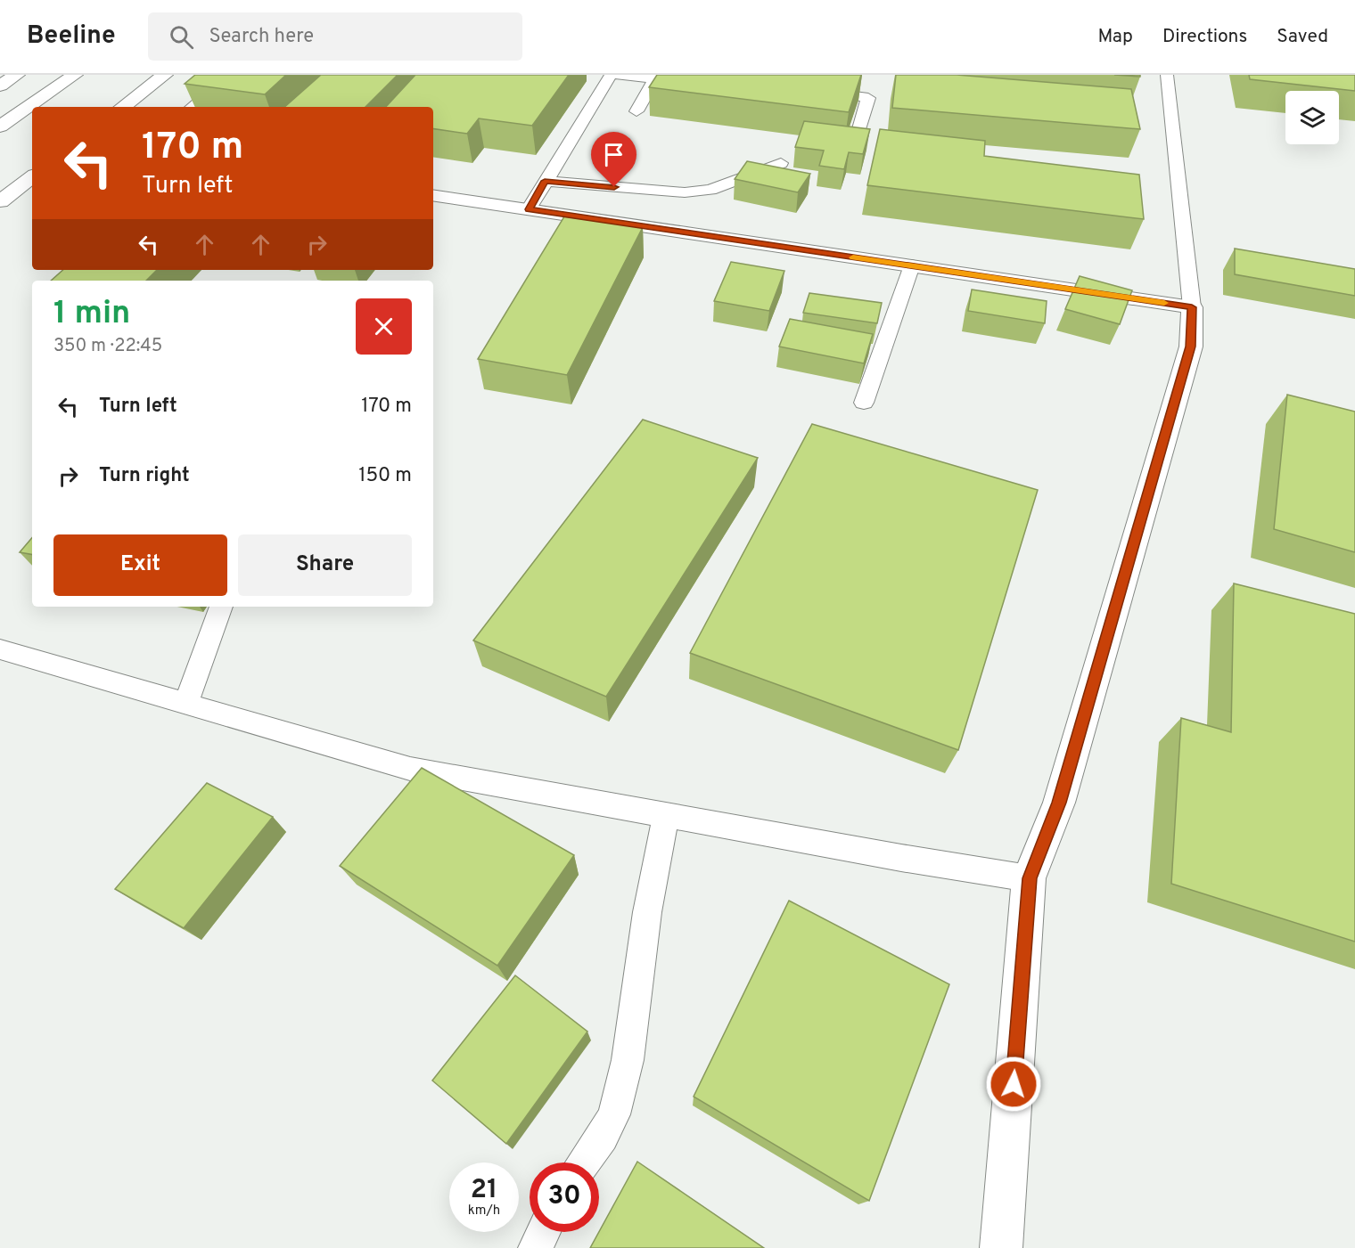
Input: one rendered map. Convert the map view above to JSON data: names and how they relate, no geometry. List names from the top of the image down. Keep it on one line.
{"page":{"header":"Beeline","search":"Search here","nav":["Map","Directions","Saved"],"turn":["170 m","Turn left"],"heading":["1 min","350 m · 22:45"],"list":[{"name":"Turn left","value":"170 m"},{"name":"Turn right","value":"150 m"}],"buttons":["Exit","Share"],"speed":"21 km/h","limit":"30"}}
